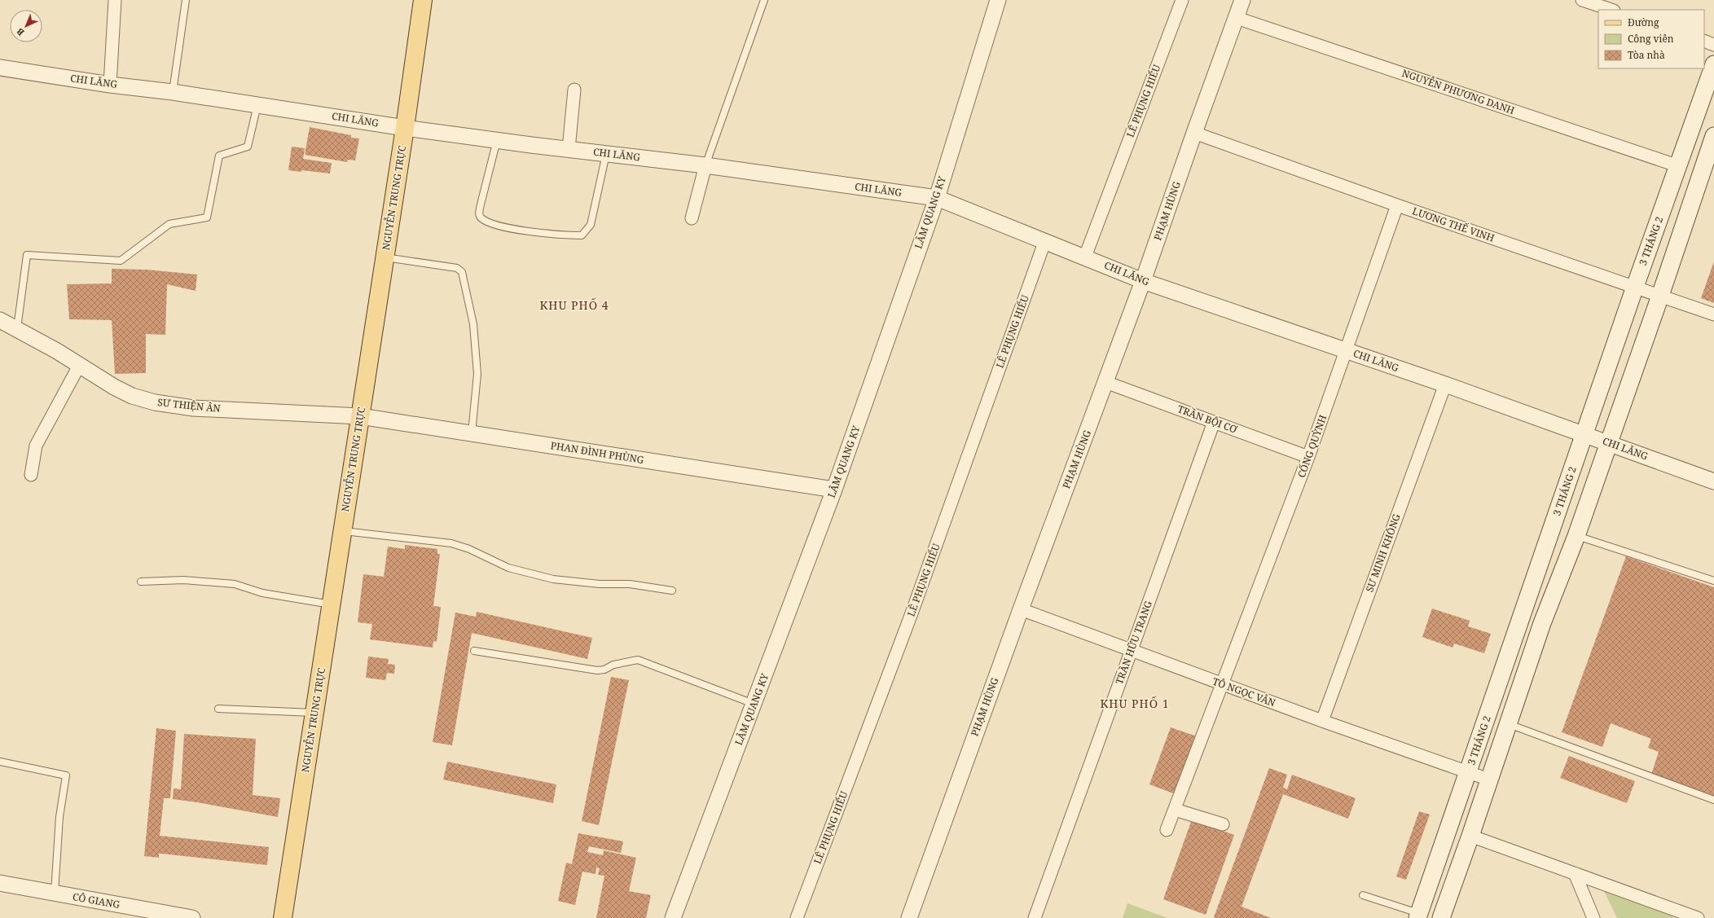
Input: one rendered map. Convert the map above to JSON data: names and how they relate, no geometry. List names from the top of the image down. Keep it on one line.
{"streets":{"main road":["NGUYỄN TRUNG TRỰC","3 THÁNG 2"],"street":["CHI LĂNG","NGUYỄN PHƯƠNG DANH","LÊ PHỤNG HIỂU","PHẠM HÙNG","LÂM QUANG KY","LƯƠNG THẾ VINH","SƯ THIỆN ÂN","TRẦN BỘI CƠ","CỐNG QUỲNH","PHAN ĐÌNH PHÙNG","SƯ MINH KHÔNG","TRẦN HỮU TRANG","TÔ NGỌC VÂN","CÔ GIANG"]},"crossings":[["CHI LĂNG","LÊ PHỤNG HIỂU"],["CHI LĂNG","NGUYỄN TRUNG TRỰC"],["CHI LĂNG","PHẠM HÙNG"],["CHI LĂNG","LÂM QUANG KY"],["CHI LĂNG","3 THÁNG 2"],["CHI LĂNG","CỐNG QUỲNH"],["CHI LĂNG","SƯ MINH KHÔNG"],["NGUYỄN PHƯƠNG DANH","PHẠM HÙNG"],["NGUYỄN PHƯƠNG DANH","3 THÁNG 2"],["NGUYỄN TRUNG TRỰC","SƯ THIỆN ÂN"],["NGUYỄN TRUNG TRỰC","PHAN ĐÌNH PHÙNG"],["PHẠM HÙNG","LƯƠNG THẾ VINH"],["PHẠM HÙNG","TRẦN BỘI CƠ"],["PHẠM HÙNG","TÔ NGỌC VÂN"],["LÂM QUANG KY","PHAN ĐÌNH PHÙNG"],["LƯƠNG THẾ VINH","3 THÁNG 2"],["LƯƠNG THẾ VINH","CỐNG QUỲNH"],["3 THÁNG 2","TÔ NGỌC VÂN"],["SƯ THIỆN ÂN","PHAN ĐÌNH PHÙNG"],["TRẦN BỘI CƠ","CỐNG QUỲNH"],["TRẦN BỘI CƠ","TRẦN HỮU TRANG"],["CỐNG QUỲNH","TÔ NGỌC VÂN"],["SƯ MINH KHÔNG","TÔ NGỌC VÂN"],["TRẦN HỮU TRANG","TÔ NGỌC VÂN"]],"districts":["KHU PHỐ 4","KHU PHỐ 1"],"legend":["Đường","Công viên","Tòa nhà"],"north":"bottom left"}
